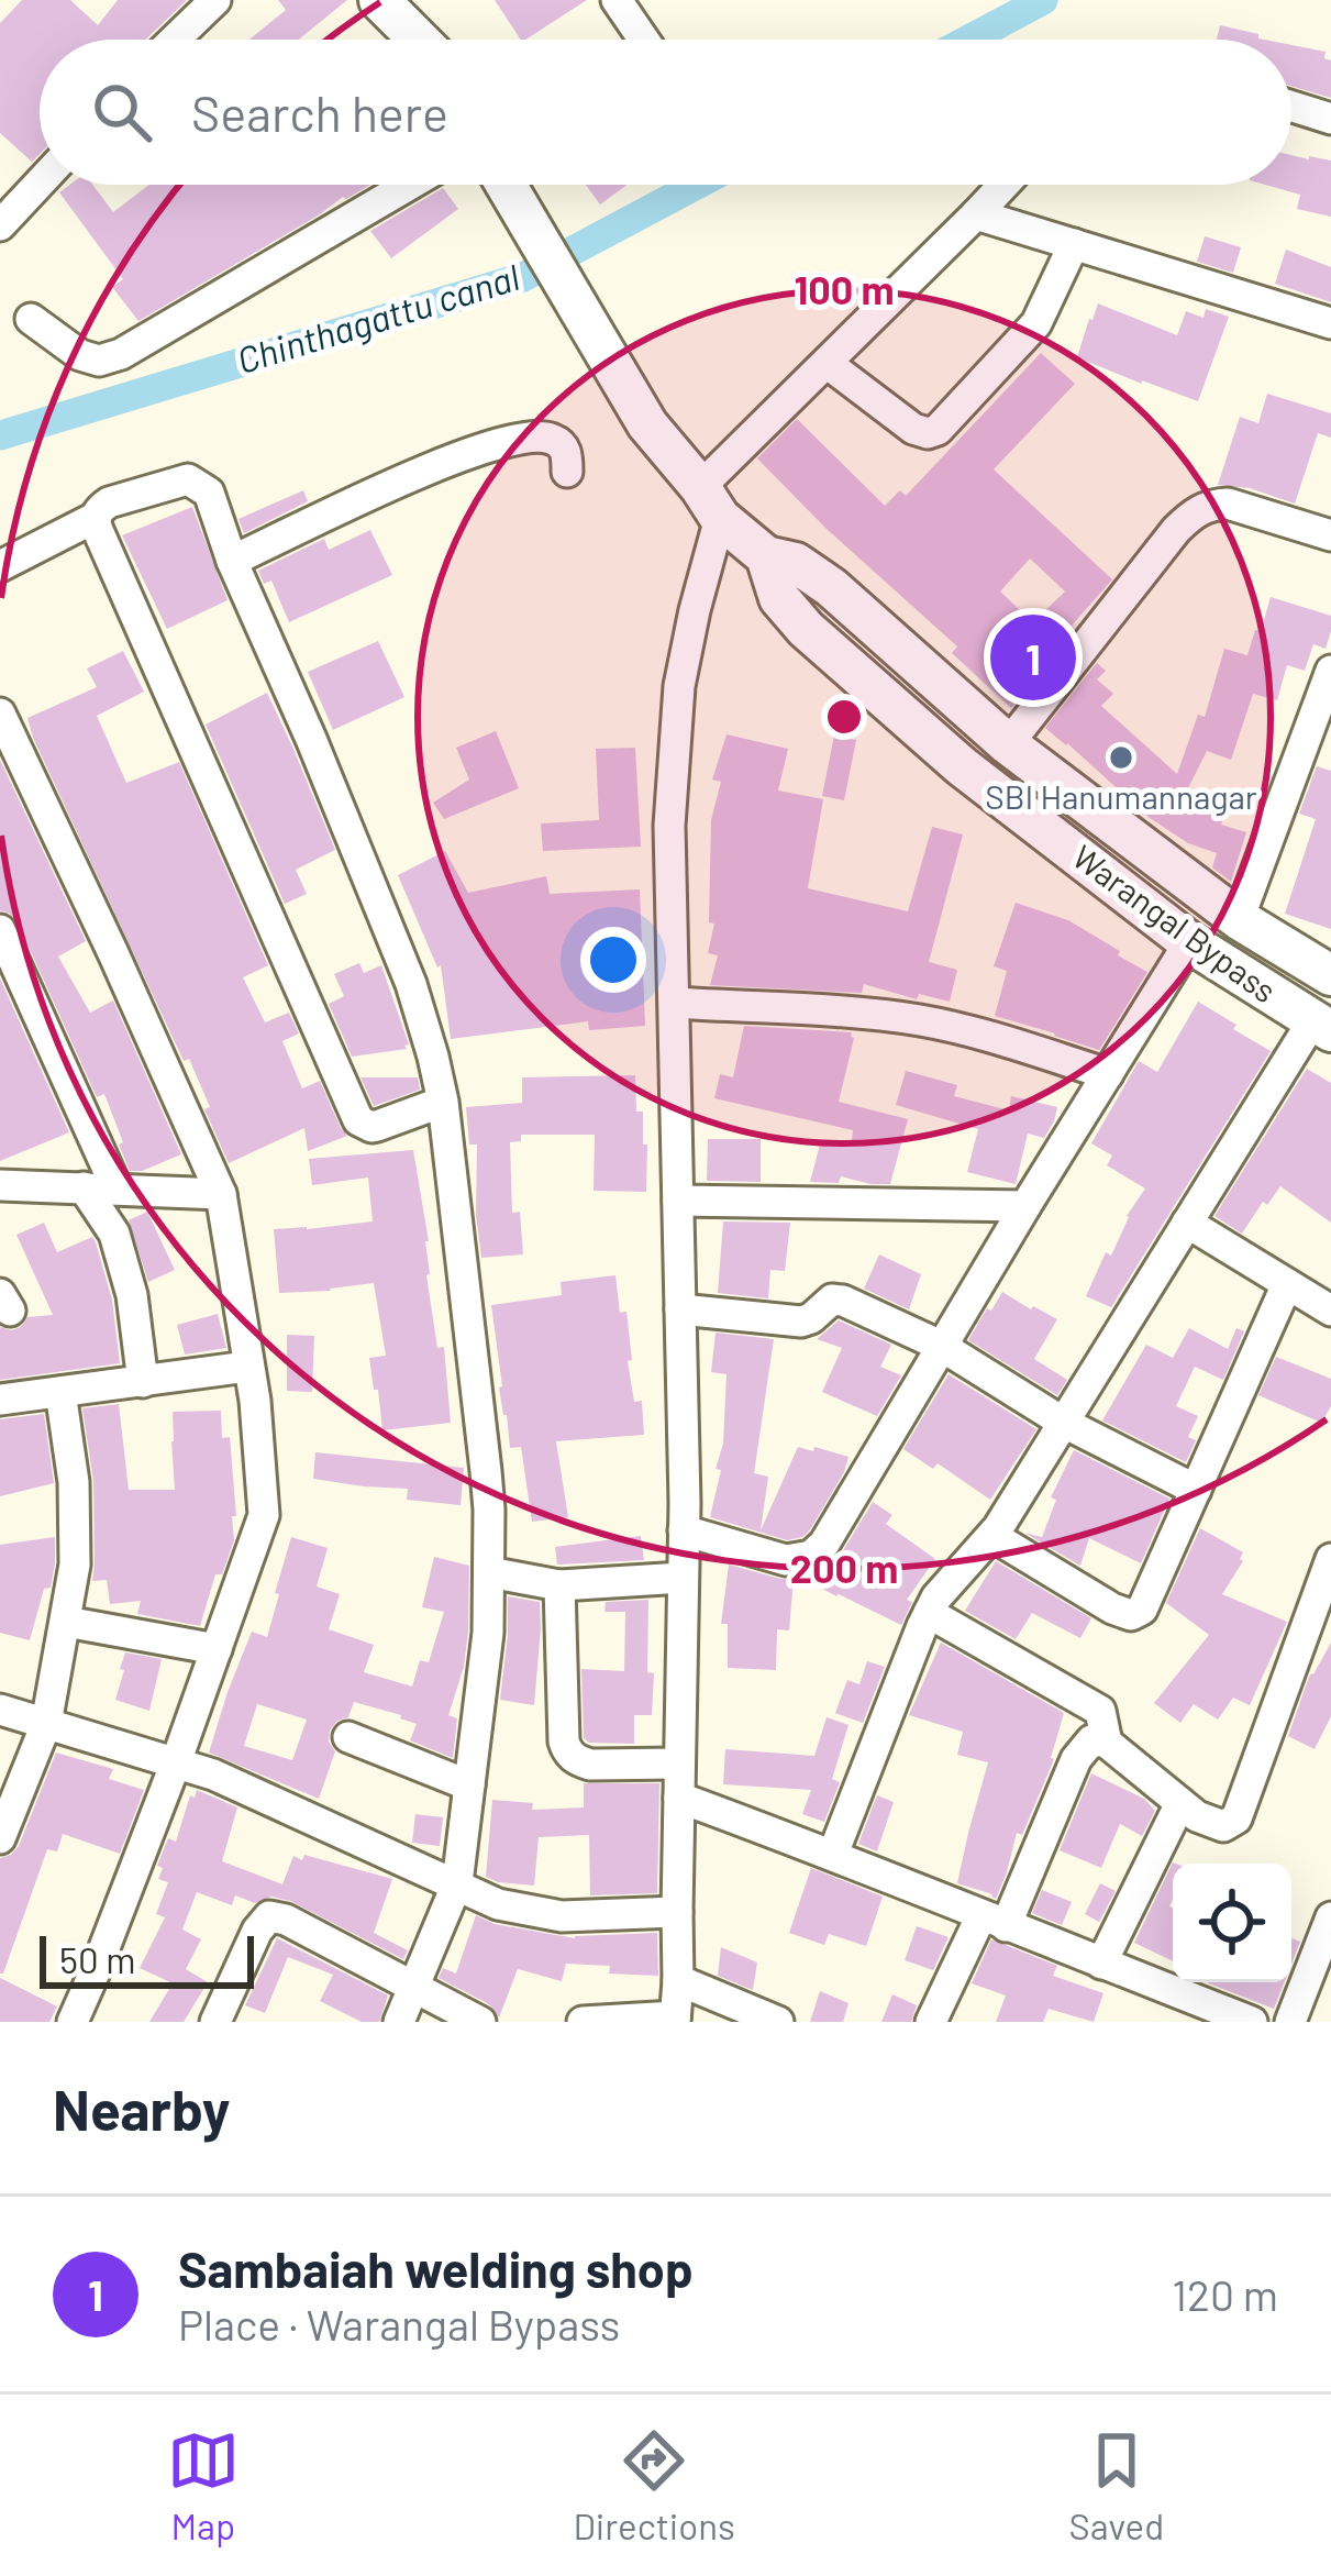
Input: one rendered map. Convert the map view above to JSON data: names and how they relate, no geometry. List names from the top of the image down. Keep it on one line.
{"streets":{"main road":["Warangal Bypass"]},"water":["Chinthagattu canal"],"places":["SBI Hanumannagar"],"scale_bar":"50 m","page":{"search":"Search here","pins":"1","scale":"50 m","heading":"Nearby","list":[{"mark":"1","name":"Sambaiah welding shop","note":"Place · Warangal Bypass","value":"120 m"}],"nav":["Map","Directions","Saved"]},"rings":["100 m","200 m"]}
